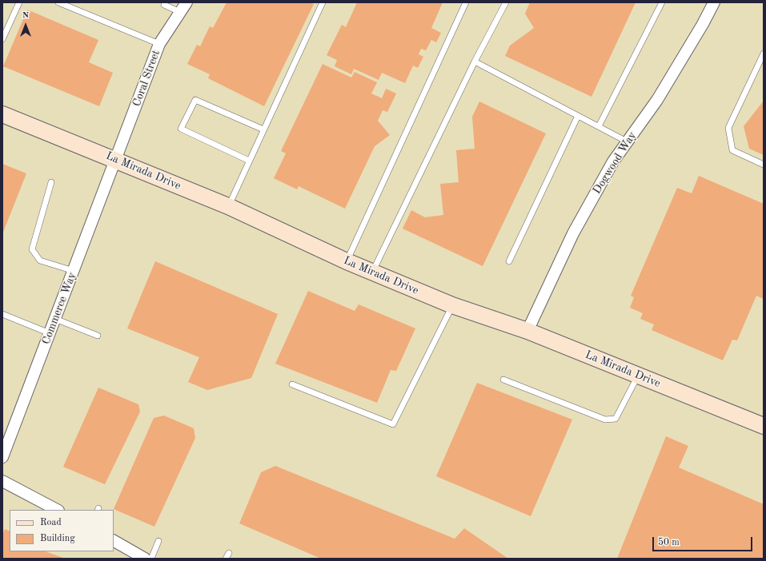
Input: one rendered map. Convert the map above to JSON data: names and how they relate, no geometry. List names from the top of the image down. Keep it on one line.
{"streets":{"main road":["La Mirada Drive"],"street":["Coral Street","Dogwood Way","Commerce Way"]},"crossings":[["Coral Street","La Mirada Drive"],["Coral Street","Commerce Way"],["Dogwood Way","La Mirada Drive"],["La Mirada Drive","Commerce Way"]],"legend":["Road","Building"],"scale_bar":"50 m","north":"top"}
